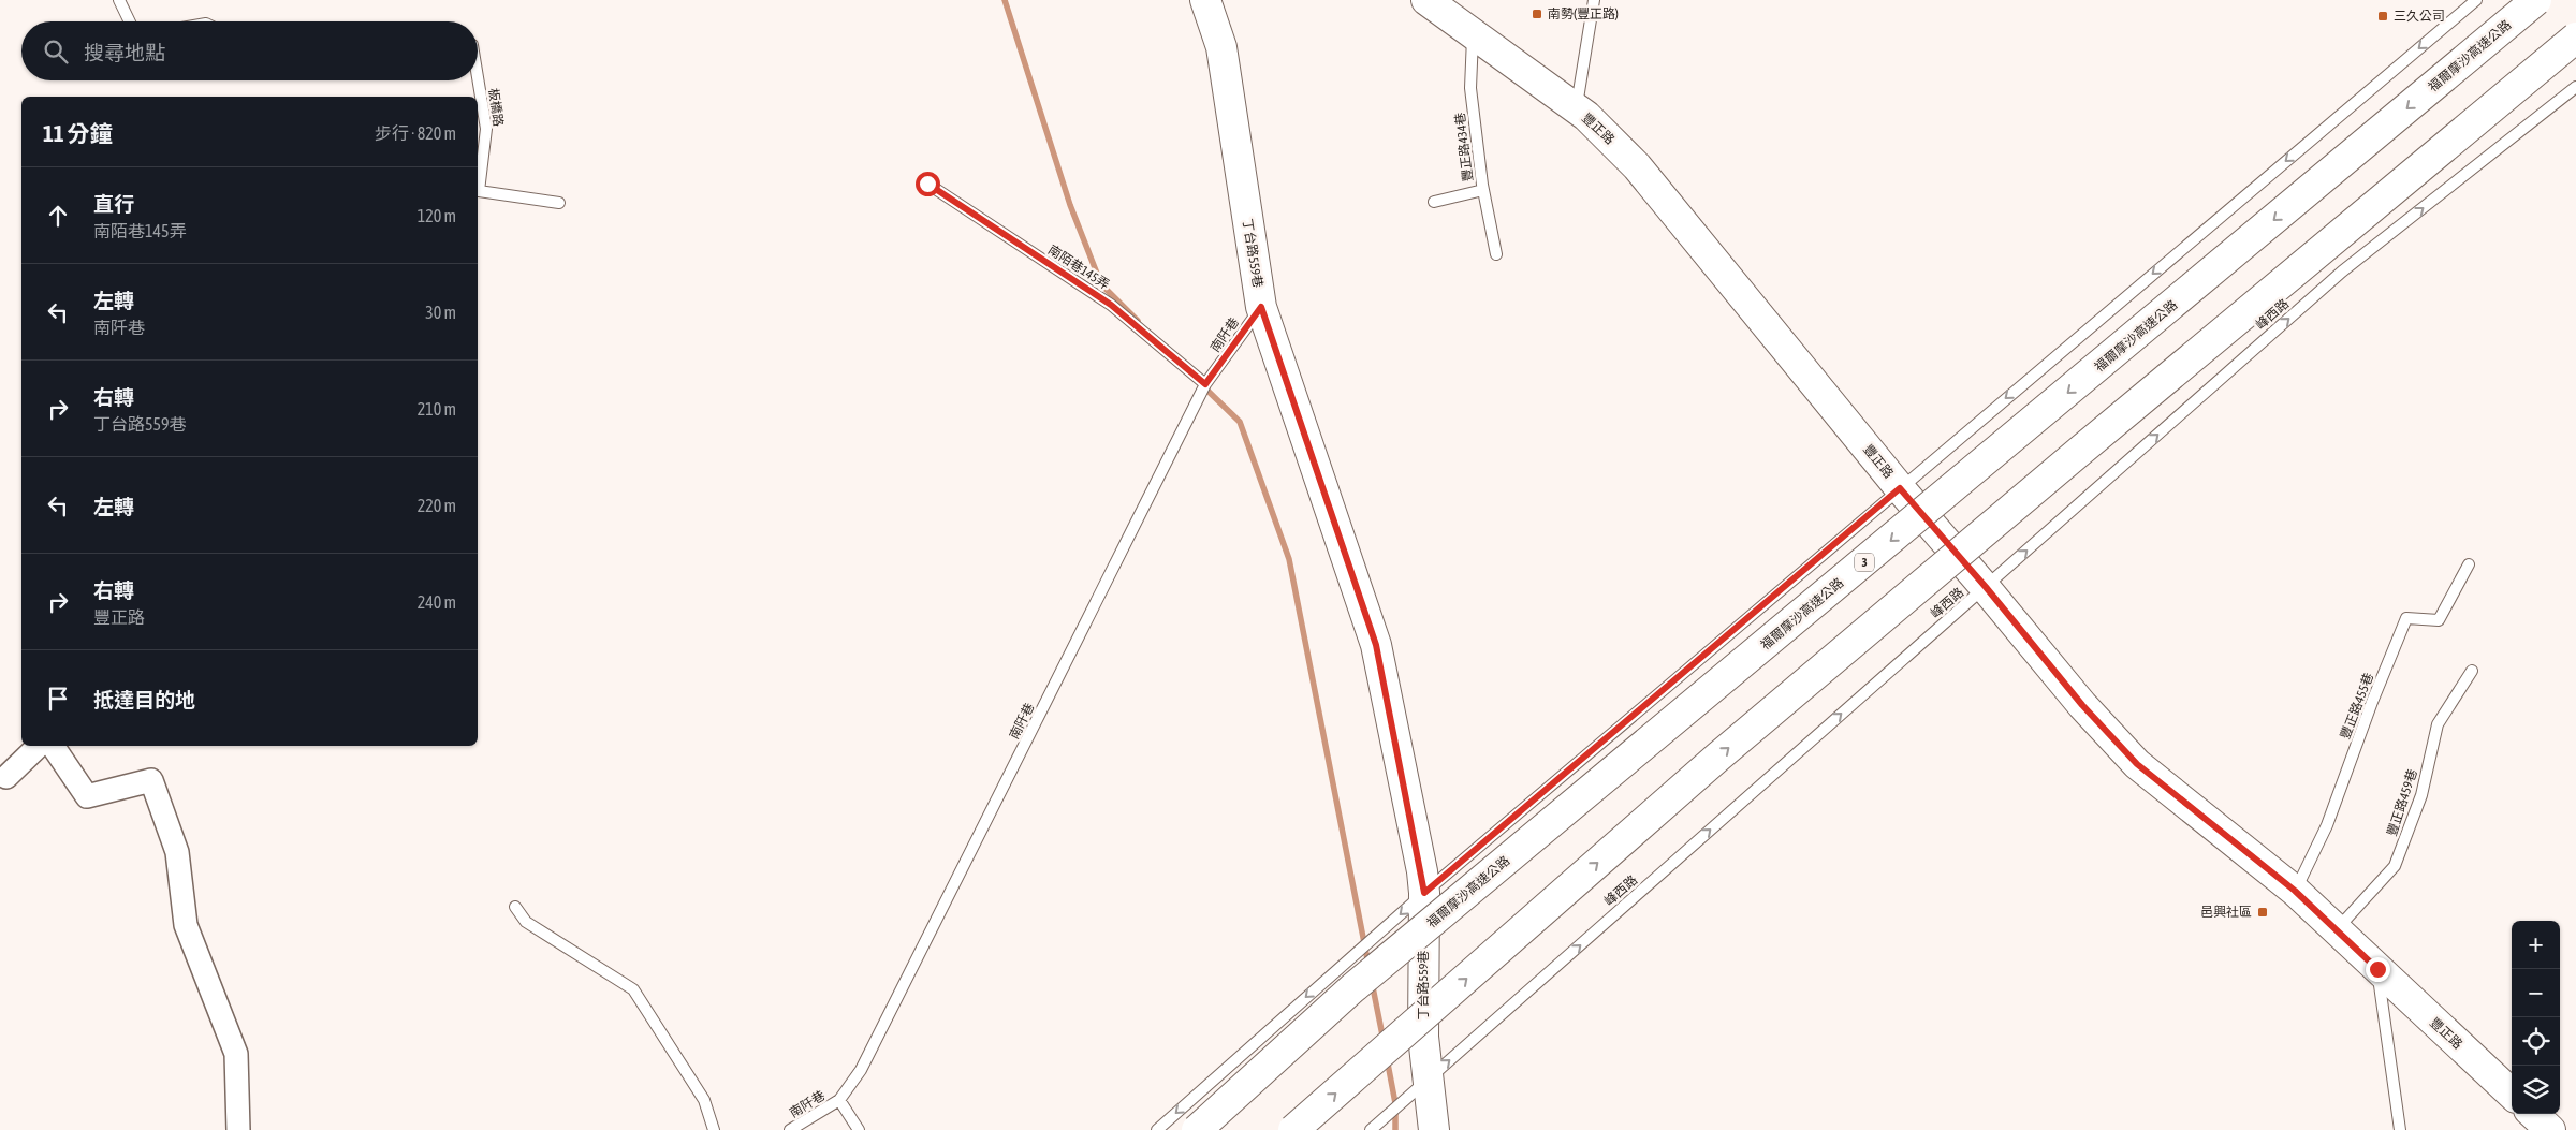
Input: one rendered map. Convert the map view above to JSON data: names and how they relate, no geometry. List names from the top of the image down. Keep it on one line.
{"streets":{"main road":["福爾摩沙高速公路","豐正路","丁台路559巷","3"],"lane":["板橋路","豐正路434巷","南陌巷145弄","峰西路","南阡巷","豐正路455巷","豐正路459巷"]},"crossings":[["豐正路","豐正路434巷"],["豐正路","峰西路"],["豐正路","豐正路455巷"],["豐正路","豐正路459巷"],["丁台路559巷","峰西路"],["丁台路559巷","南阡巷"],["南陌巷145弄","南阡巷"]],"one_way":["峰西路"],"places":{"transit":["南勢(豐正路)","三久公司","邑興社區"]},"page":{"search":"搜尋地點","heading":["11 分鐘","步行 · 820 m"],"list":[["直行","南陌巷145弄","120 m"],["左轉","南阡巷","30 m"],["右轉","丁台路559巷","210 m"],["左轉","220 m"],["右轉","豐正路","240 m"],"抵達目的地"],"map_buttons":["+","−"]}}
